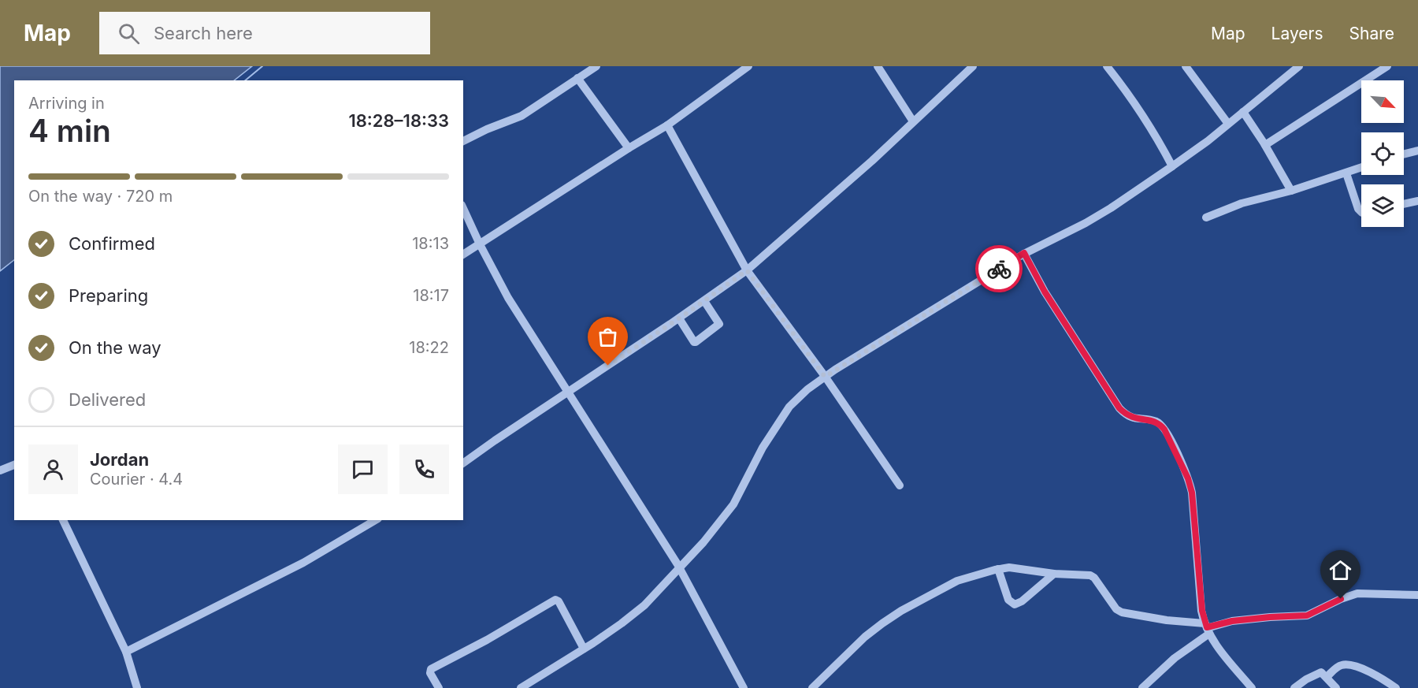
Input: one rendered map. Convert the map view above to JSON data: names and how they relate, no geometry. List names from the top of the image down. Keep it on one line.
{"north":"bottom right","page":{"header":"Map","search":"Search here","nav":["Map","Layers","Share"],"heading":["4 min","Arriving in","18:28–18:33"],"panel":["Jordan","Courier · 4.4"],"bar":"On the way · 720 m","list":[["Confirmed","18:13"],["Preparing","18:17"],["On the way","18:22"],"Delivered"]}}
